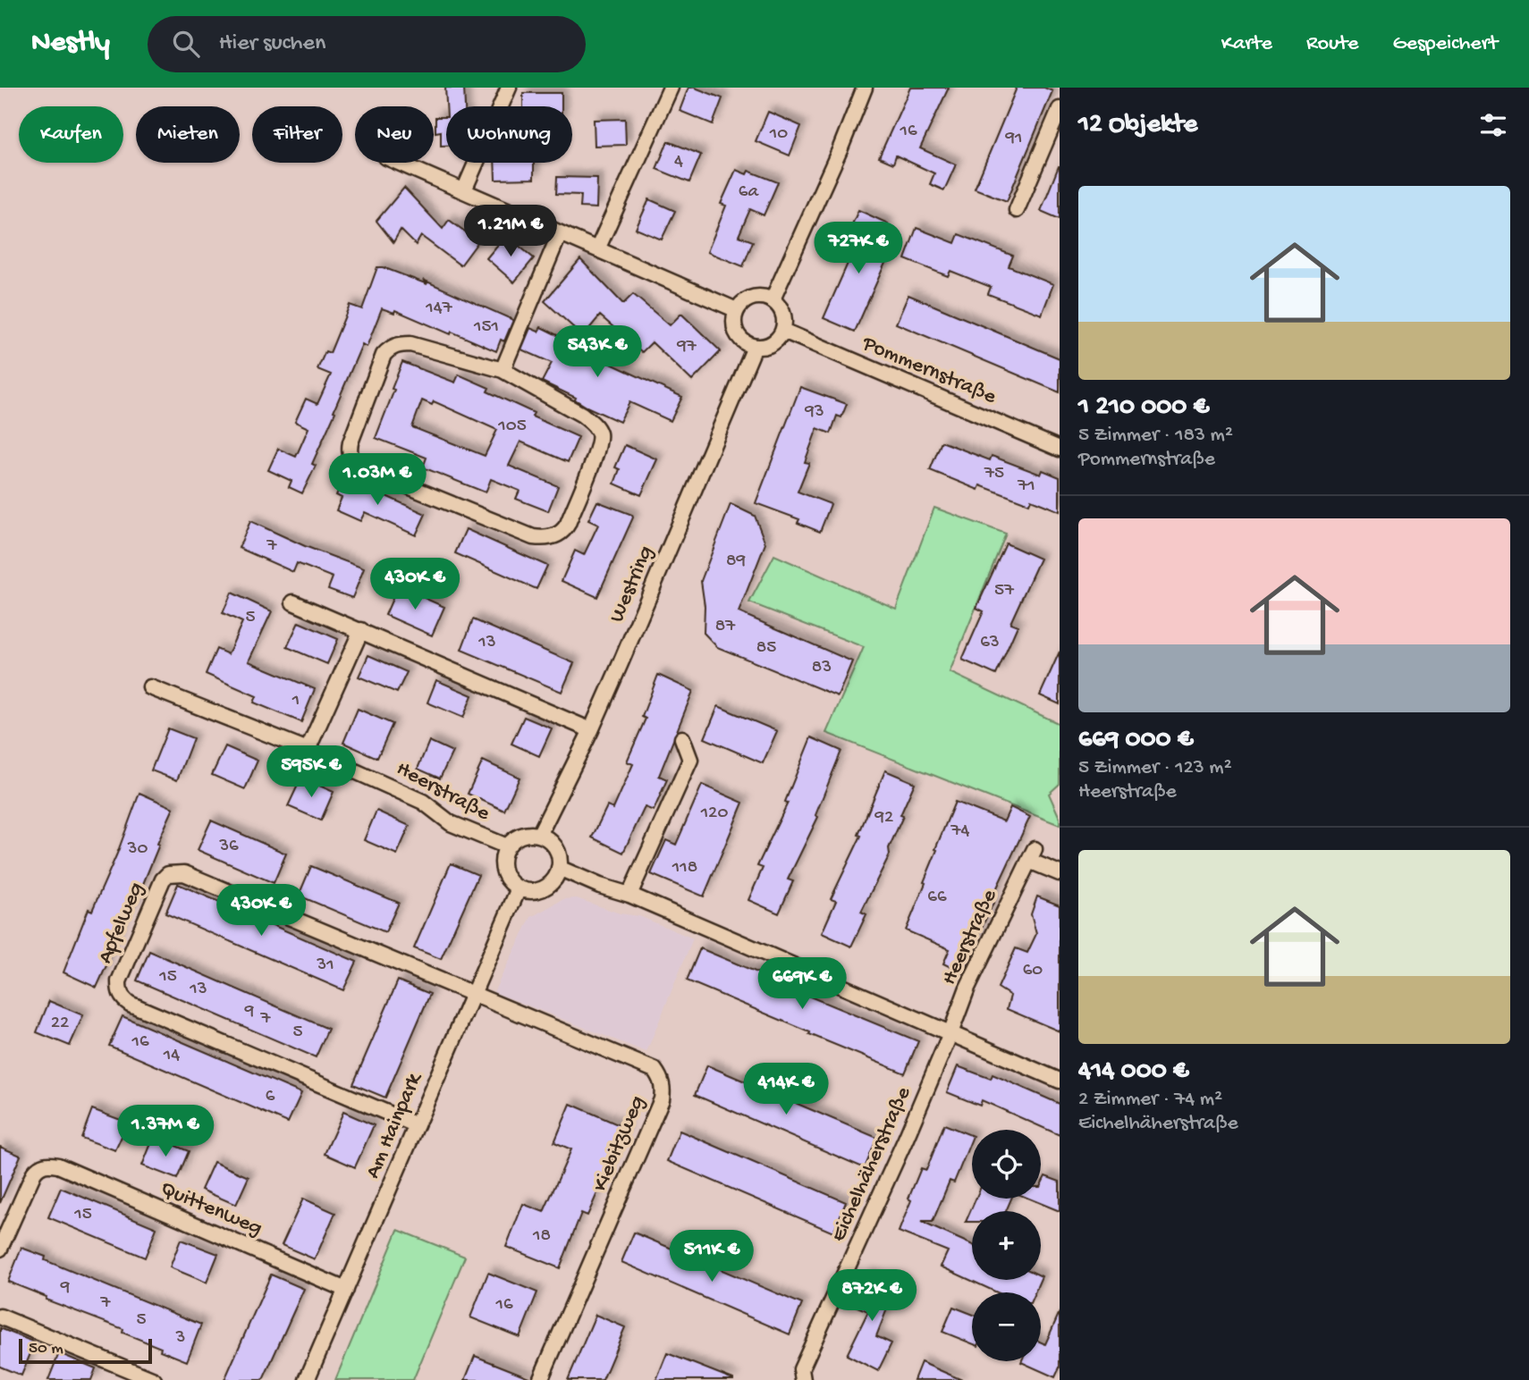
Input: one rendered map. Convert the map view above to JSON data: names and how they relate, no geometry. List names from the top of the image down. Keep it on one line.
{"streets":{"street":["Pommernstraße","Westring","Heerstraße","Apfelweg","Am Hainpark","Kiebitzweg","Eichelhäherstraße","Quittenweg"]},"crossings":[["Pommernstraße","Westring"],["Westring","Heerstraße"],["Westring","Am Hainpark"],["Heerstraße","Am Hainpark"],["Heerstraße","Eichelhäherstraße"],["Apfelweg","Am Hainpark"],["Apfelweg","Kiebitzweg"],["Am Hainpark","Kiebitzweg"],["Am Hainpark","Quittenweg"]],"house_numbers":["16","10","91","4","6a","147","151","97","93","105","75","71","7","89","57","5","87","13","63","85","83","1","120","92","74","36","30","118","66","31","60","15","13","9","7","22","5","16","14","6","15","18","9","7","16","5","3"],"scale_bar":"50 m","page":{"header":"Nestly","search":"Hier suchen","nav":["Karte","Route","Gespeichert"],"heading":"12 Objekte","chip":["Kaufen","Mieten","Filter","Neu","Wohnung"],"list":[{"name":"1 210 000 €","note":"5 Zimmer · 183 m² · Pommernstraße"},{"name":"669 000 €","note":"5 Zimmer · 123 m² · Heerstraße"},{"name":"414 000 €","note":"2 Zimmer · 74 m² · Eichelhäherstraße"}],"price":["1.21M €","727K €","543K €","1.03M €","430K €","595K €","430K €","669K €","414K €","1.37M €","511K €","872K €"],"map_buttons":["+","−"],"scale":"50 m"}}
